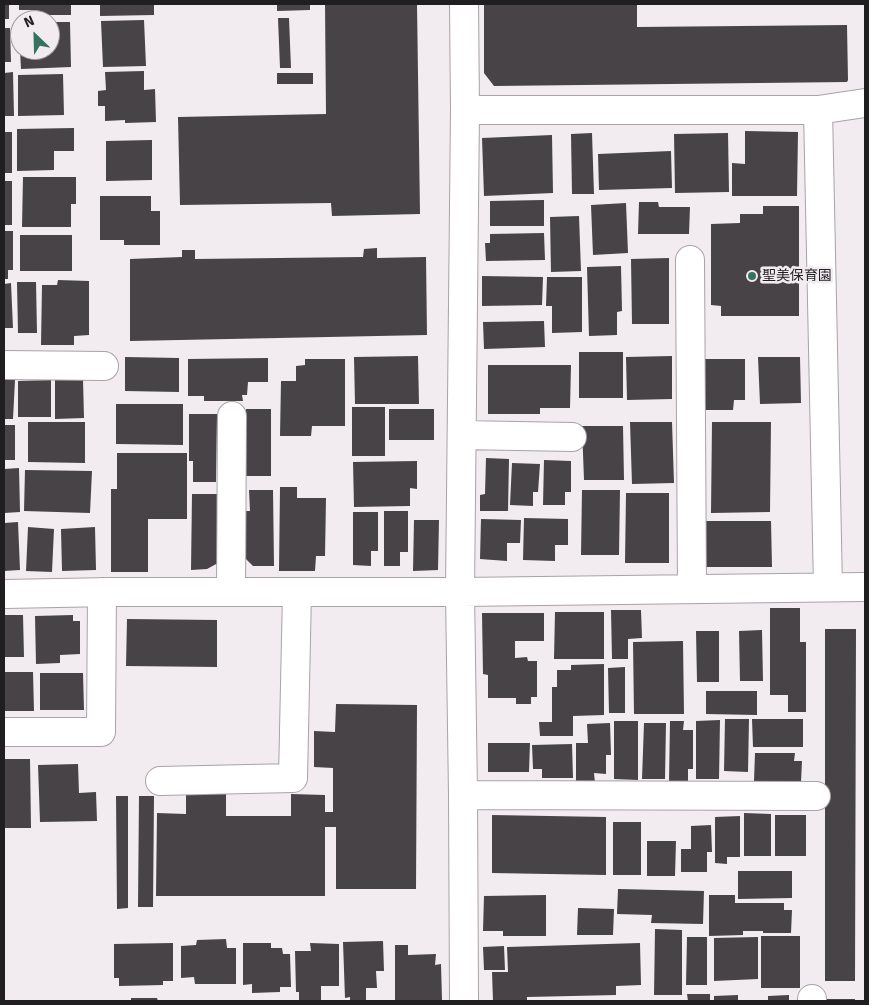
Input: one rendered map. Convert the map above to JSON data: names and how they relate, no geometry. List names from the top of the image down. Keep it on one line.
{"places":["聖美保育園"],"north":"top left"}
